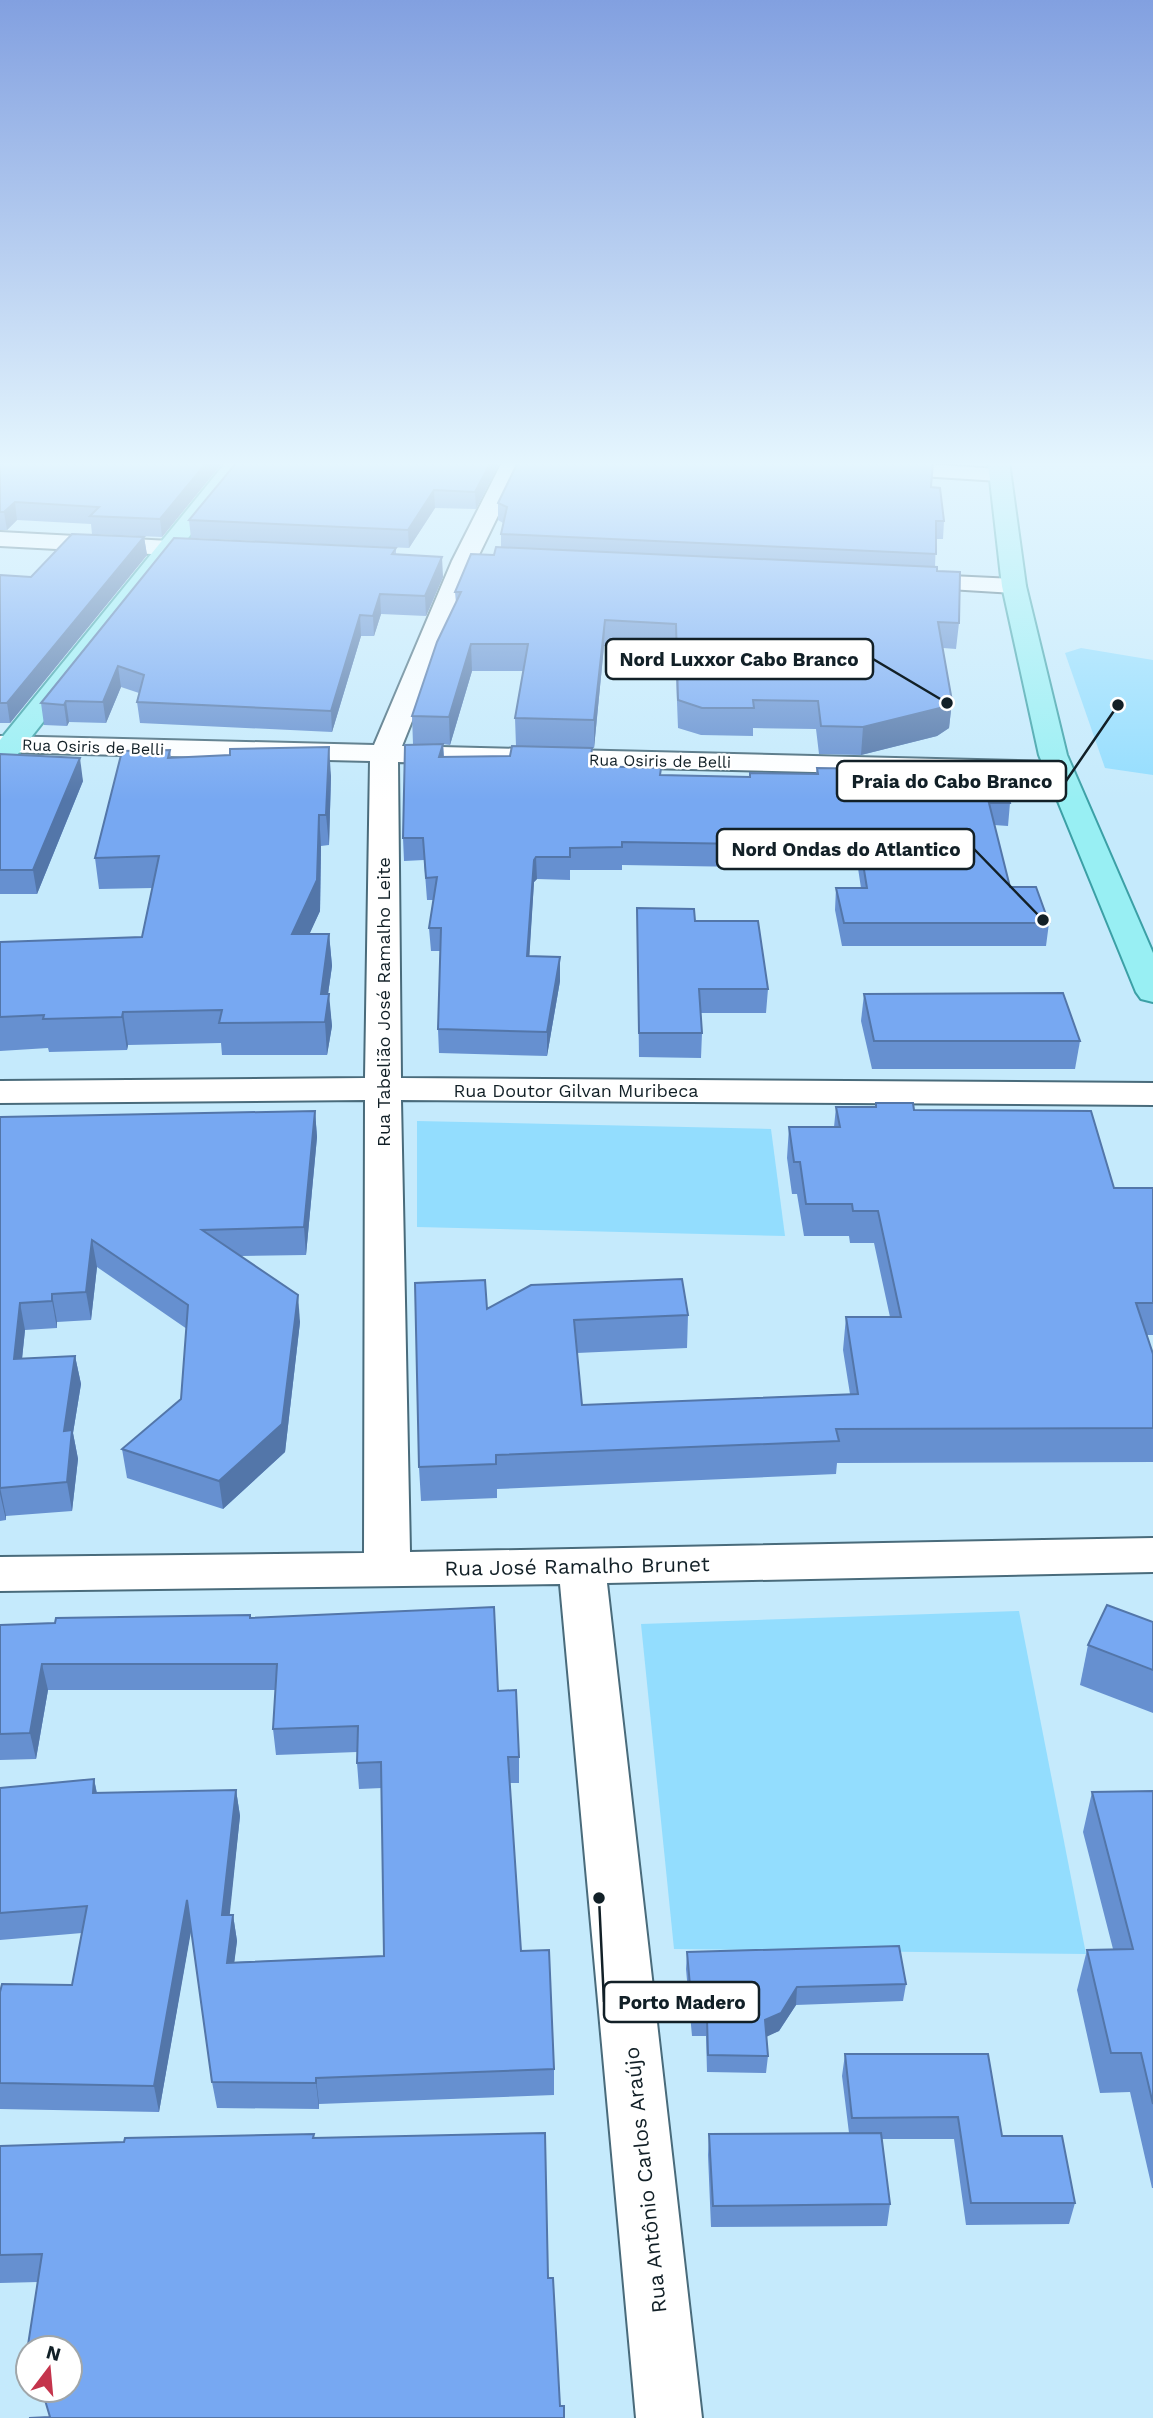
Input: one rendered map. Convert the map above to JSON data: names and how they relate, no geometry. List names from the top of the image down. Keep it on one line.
{"streets":{"street":["Rua Osiris de Belli","Rua Tabelião José Ramalho Leite","Rua Doutor Gilvan Muribeca","Rua José Ramalho Brunet","Rua Antônio Carlos Araújo"]},"crossings":[["Rua Osiris de Belli","Rua Tabelião José Ramalho Leite"],["Rua Tabelião José Ramalho Leite","Rua Doutor Gilvan Muribeca"],["Rua Tabelião José Ramalho Leite","Rua José Ramalho Brunet"],["Rua José Ramalho Brunet","Rua Antônio Carlos Araújo"]],"places":["Nord Luxxor Cabo Branco","Praia do Cabo Branco","Nord Ondas do Atlantico","Porto Madero"],"north":"top"}
